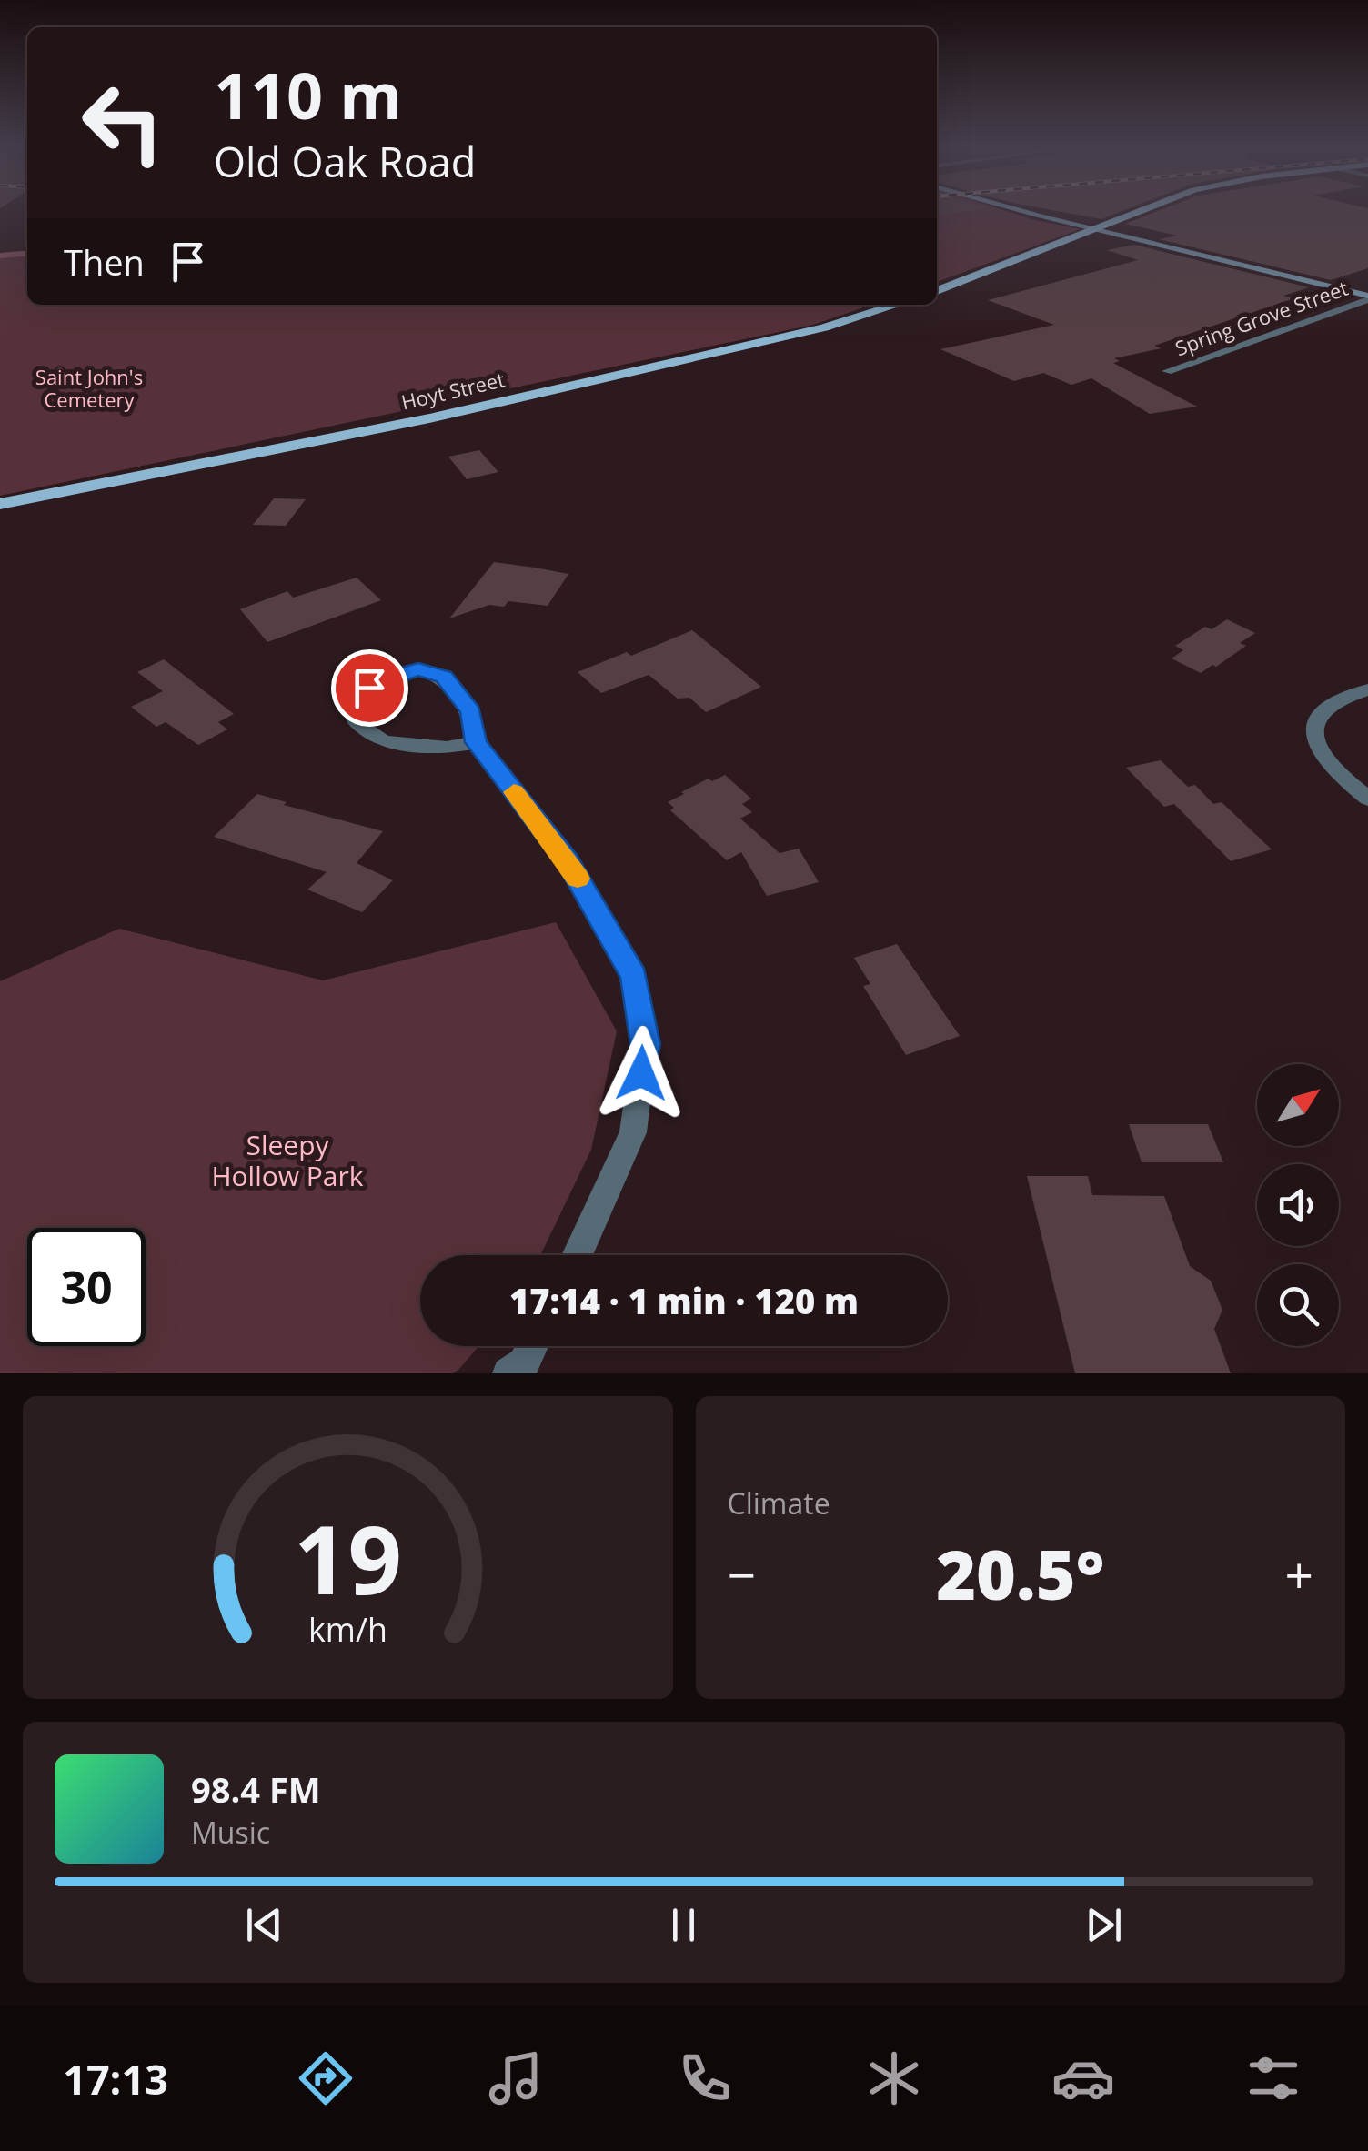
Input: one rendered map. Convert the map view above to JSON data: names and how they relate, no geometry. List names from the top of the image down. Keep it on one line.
{"streets":{"main road":["Hoyt Street"],"street":["Spring Grove Street"]},"parks":["Saint John's Cemetery","Sleepy Hollow Park"],"north":"top right","page":{"turn":["110 m","Old Oak Road"],"then":"Then","limit":"30","trip":"17:14 · 1 min · 120 m","tile":"Climate","heat":["−","20.5°","+"],"song":["98.4 FM","Music"],"tabs":"17:13","gauge":["19","km/h"]}}
